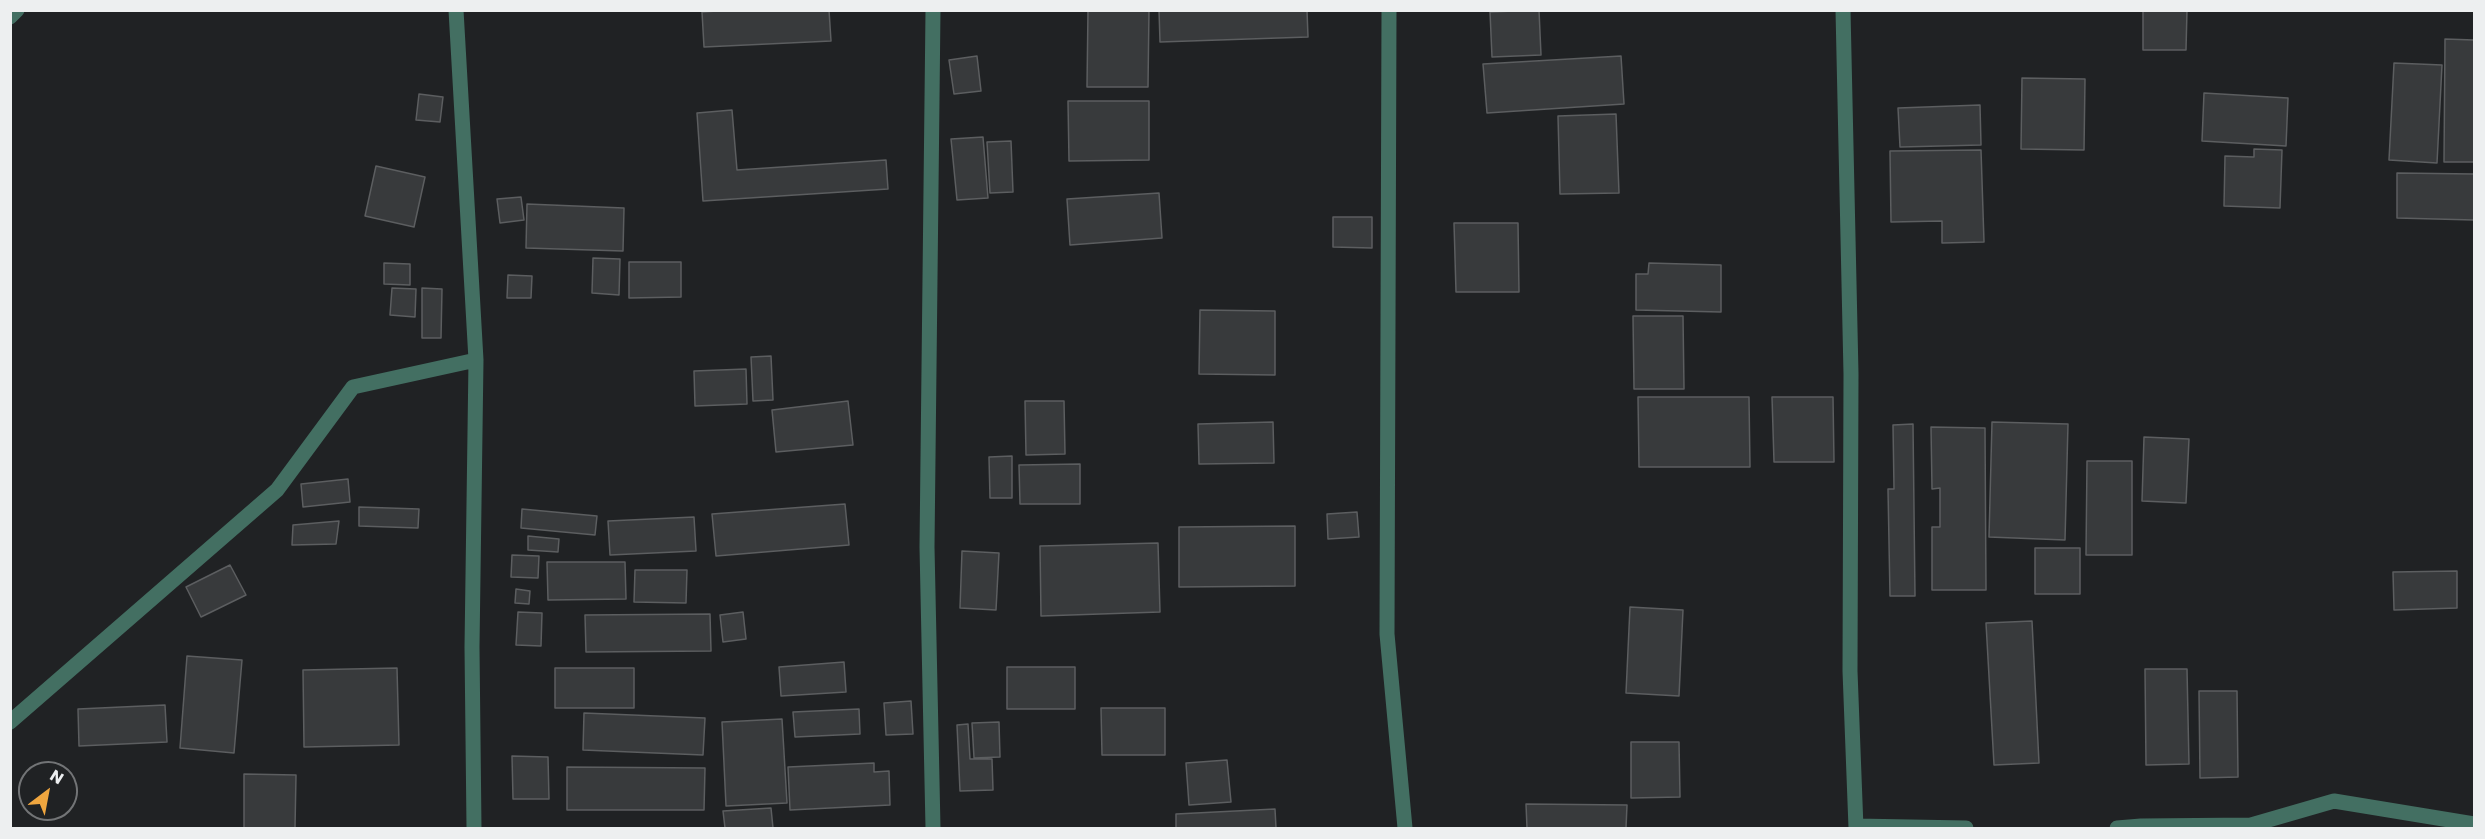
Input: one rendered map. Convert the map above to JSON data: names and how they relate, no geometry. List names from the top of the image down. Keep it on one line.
{"north":"top right"}
